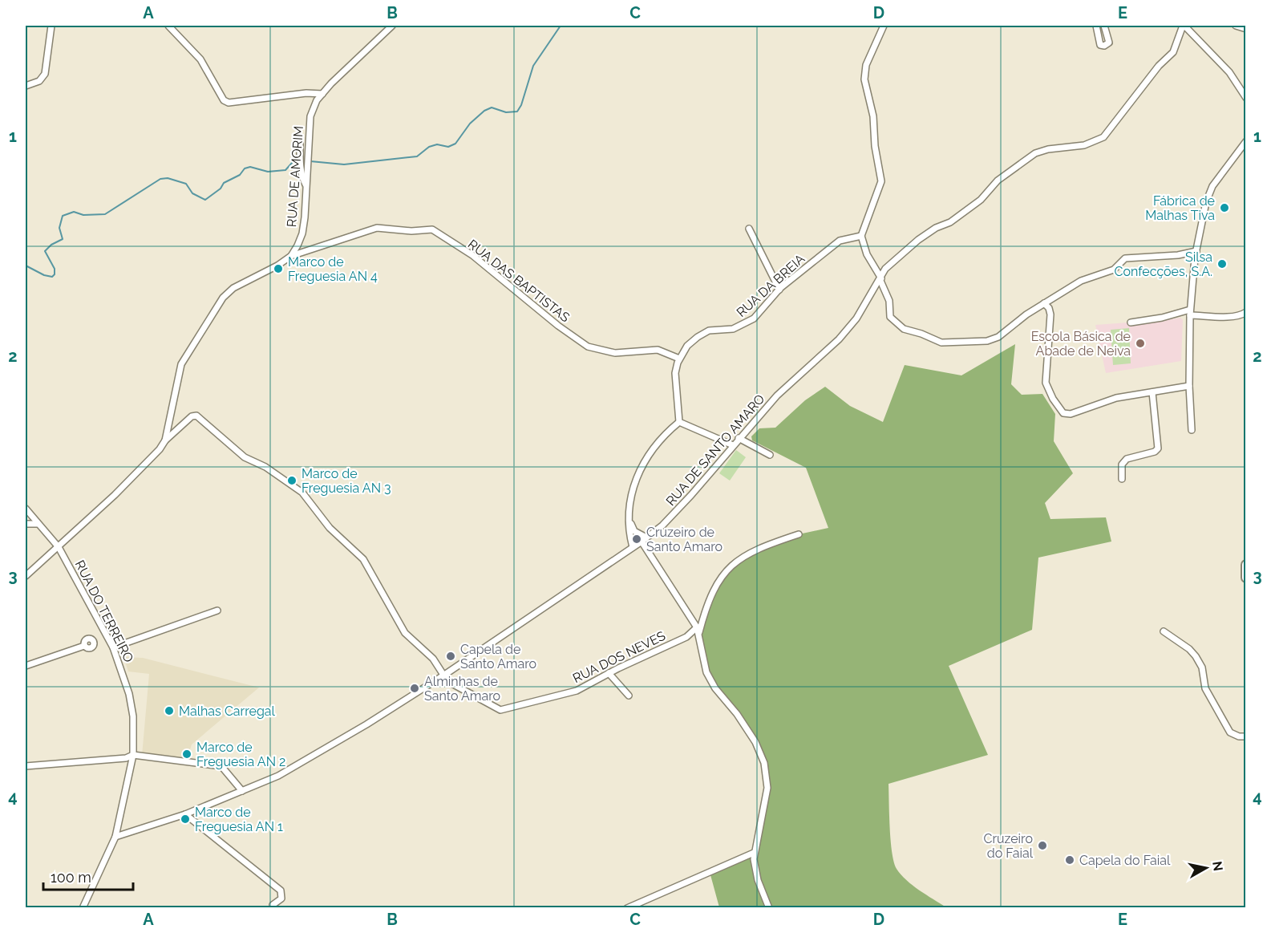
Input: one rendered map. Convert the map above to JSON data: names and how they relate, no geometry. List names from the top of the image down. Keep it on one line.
{"streets":{"street":["RUA DE AMORIM","RUA DAS BAPTISTAS","RUA DA BREIA","RUA DE SANTO AMARO","RUA DO TERREIRO","RUA DOS NEVES"]},"crossings":[["RUA DE AMORIM","RUA DAS BAPTISTAS"],["RUA DE AMORIM","RUA DOS NEVES"],["RUA DAS BAPTISTAS","RUA DA BREIA"],["RUA DE SANTO AMARO","RUA DO TERREIRO"],["RUA DE SANTO AMARO","RUA DOS NEVES"]],"places":["Fábrica de Malhas Tiva","Silsa Confecções, S.A.","Marco de Freguesia AN 4","Escola Básica de Abade de Neiva","Marco de Freguesia AN 3","Cruzeiro de Santo Amaro","Capela de Santo Amaro","Alminhas de Santo Amaro","Malhas Carregal","Marco de Freguesia AN 2","Marco de Freguesia AN 1","Cruzeiro do Faial","Capela do Faial"],"scale_bar":"100 m","north":"right","grid":{"columns":["A","B","C","D","E"],"rows":["1","2","3","4"]}}
